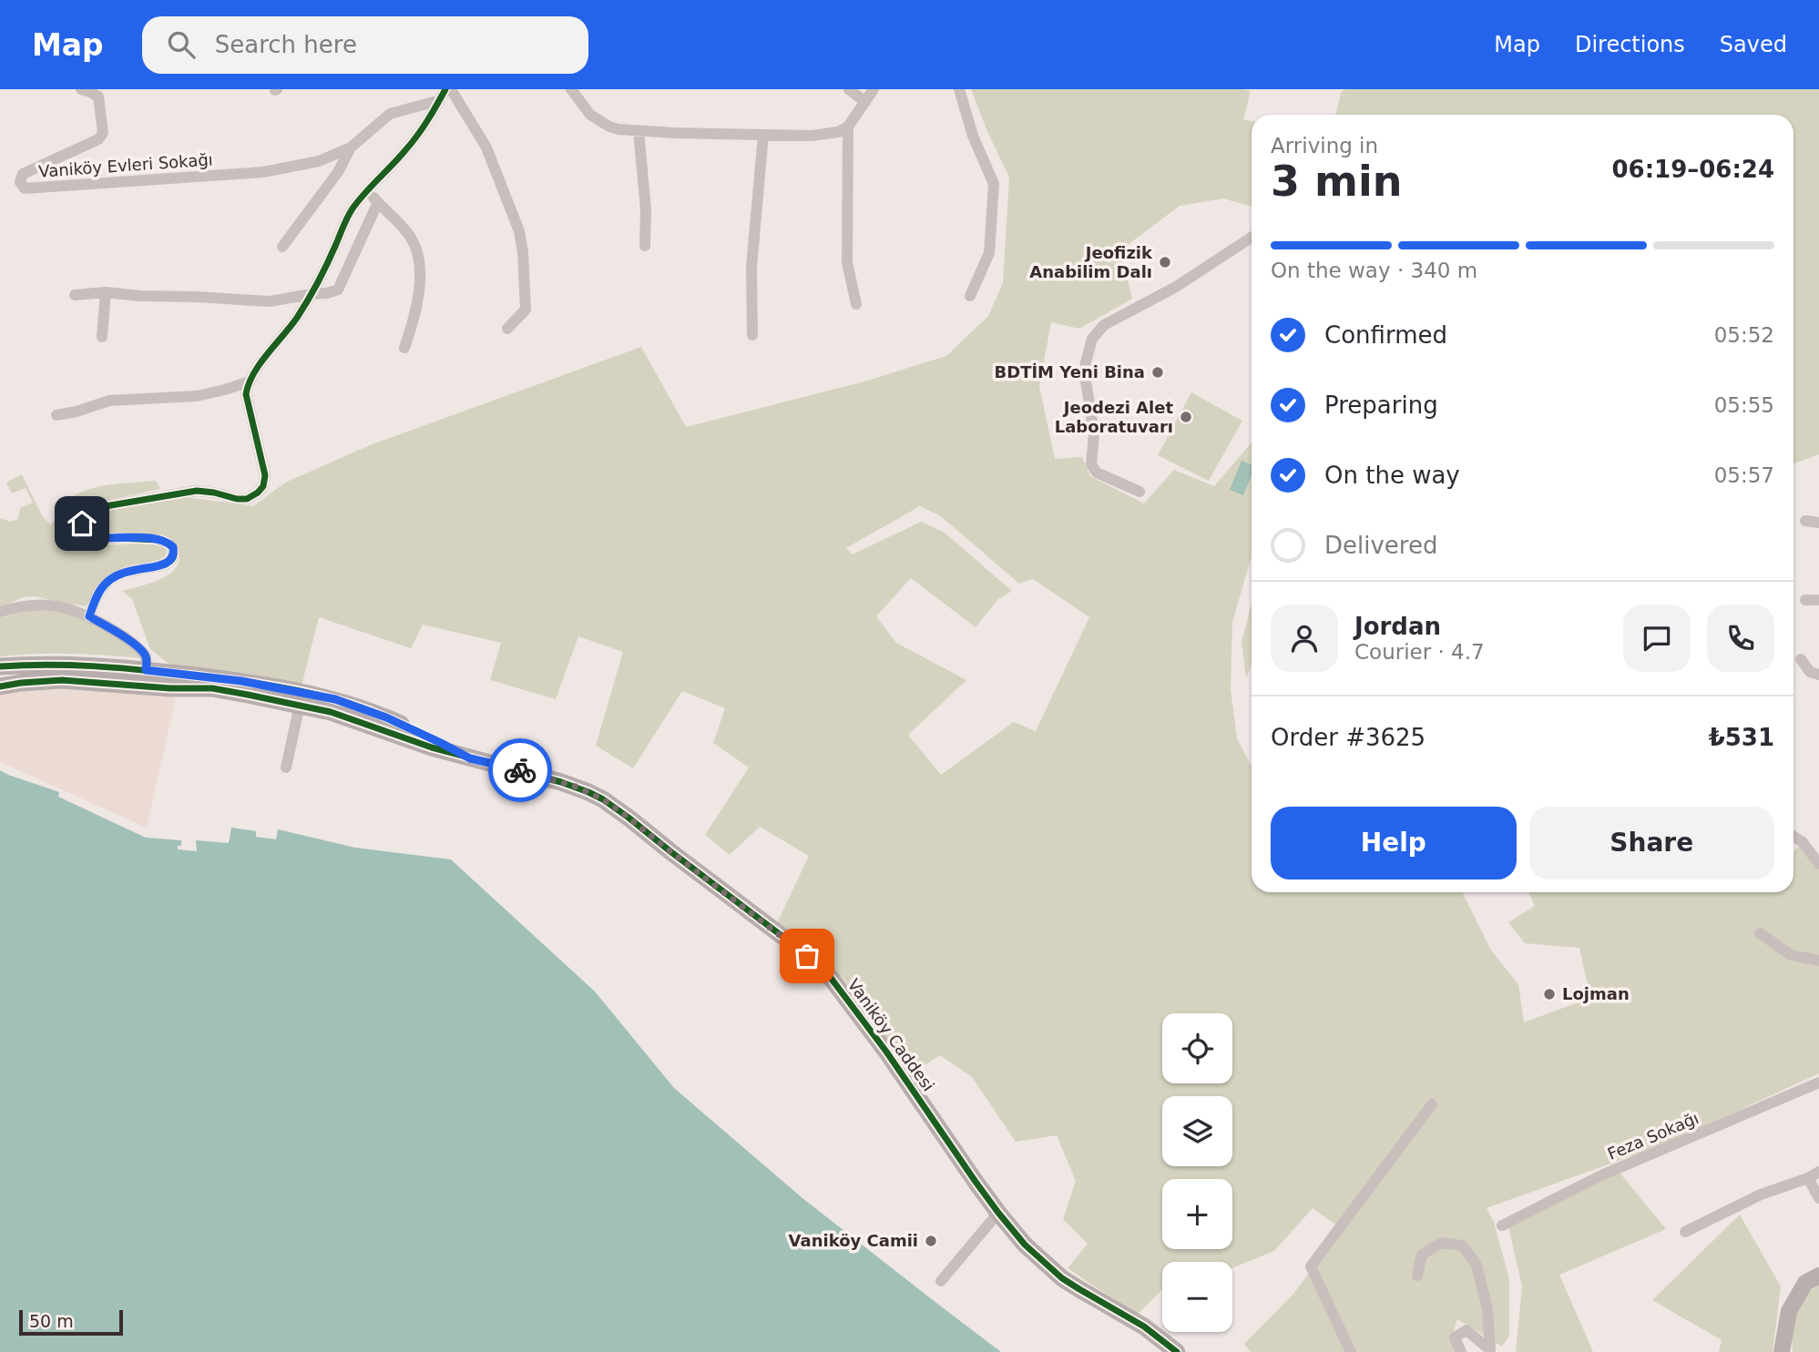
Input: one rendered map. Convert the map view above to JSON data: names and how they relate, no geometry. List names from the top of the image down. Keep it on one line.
{"streets":{"main road":["Vaniköy Caddesi"],"street":["Vaniköy Evleri Sokağı","Feza Sokağı"]},"places":["Jeofizik Anabilim Dalı","BDTİM Yeni Bina","Jeodezi Alet Laboratuvarı","Lojman","Vaniköy Camii"],"scale_bar":"50 m","page":{"header":"Map","search":"Search here","nav":["Map","Directions","Saved"],"heading":["3 min","Arriving in","06:19–06:24"],"panel":["Jordan","Courier · 4.7","Order #3625","₺531"],"bar":"On the way · 340 m","list":[["Confirmed","05:52"],["Preparing","05:55"],["On the way","05:57"],"Delivered"],"buttons":["Help","Share"],"map_buttons":["+","−"],"scale":"50 m"}}
